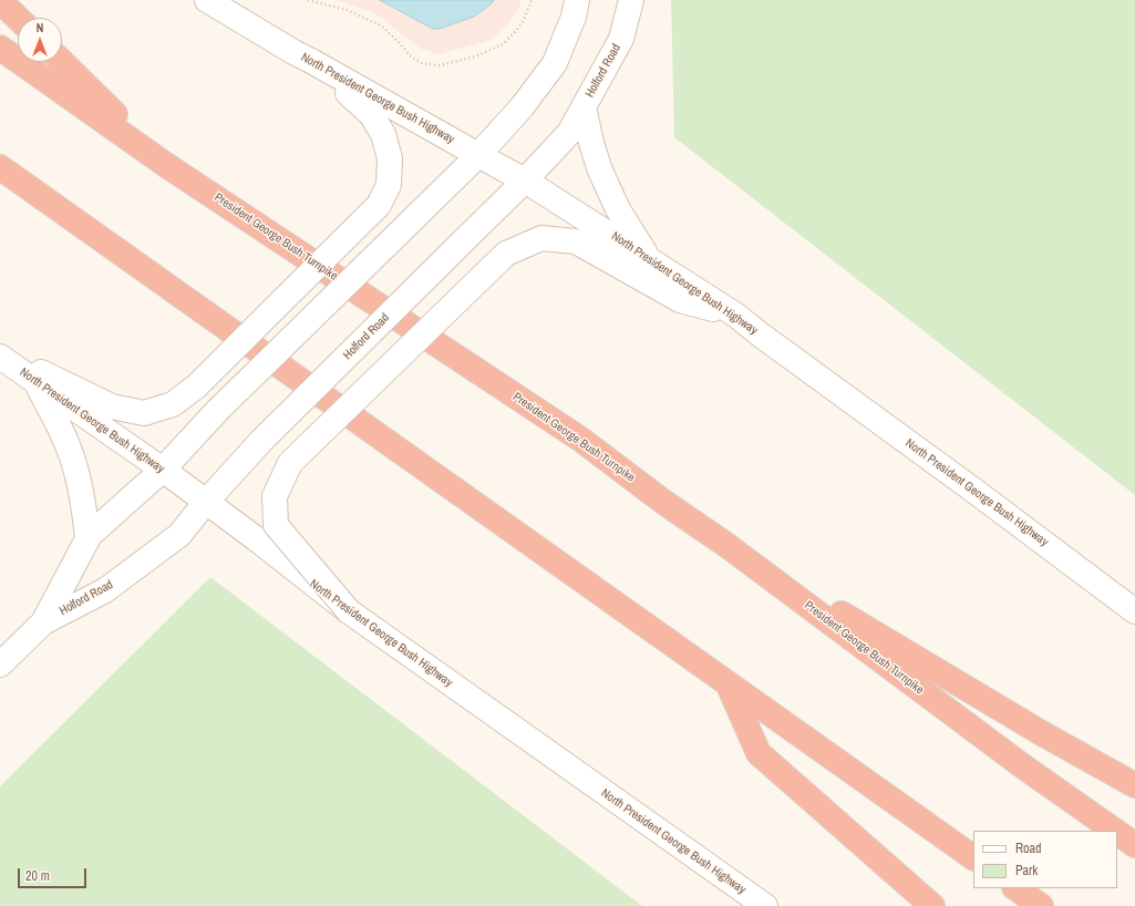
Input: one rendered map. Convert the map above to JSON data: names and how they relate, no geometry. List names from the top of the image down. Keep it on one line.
{"streets":{"highway":["President George Bush Turnpike"],"main road":["Holford Road","North President George Bush Highway"]},"crossings":[["Holford Road","North President George Bush Highway"]],"legend":["Road","Park"],"scale_bar":"20 m","north":"top"}
